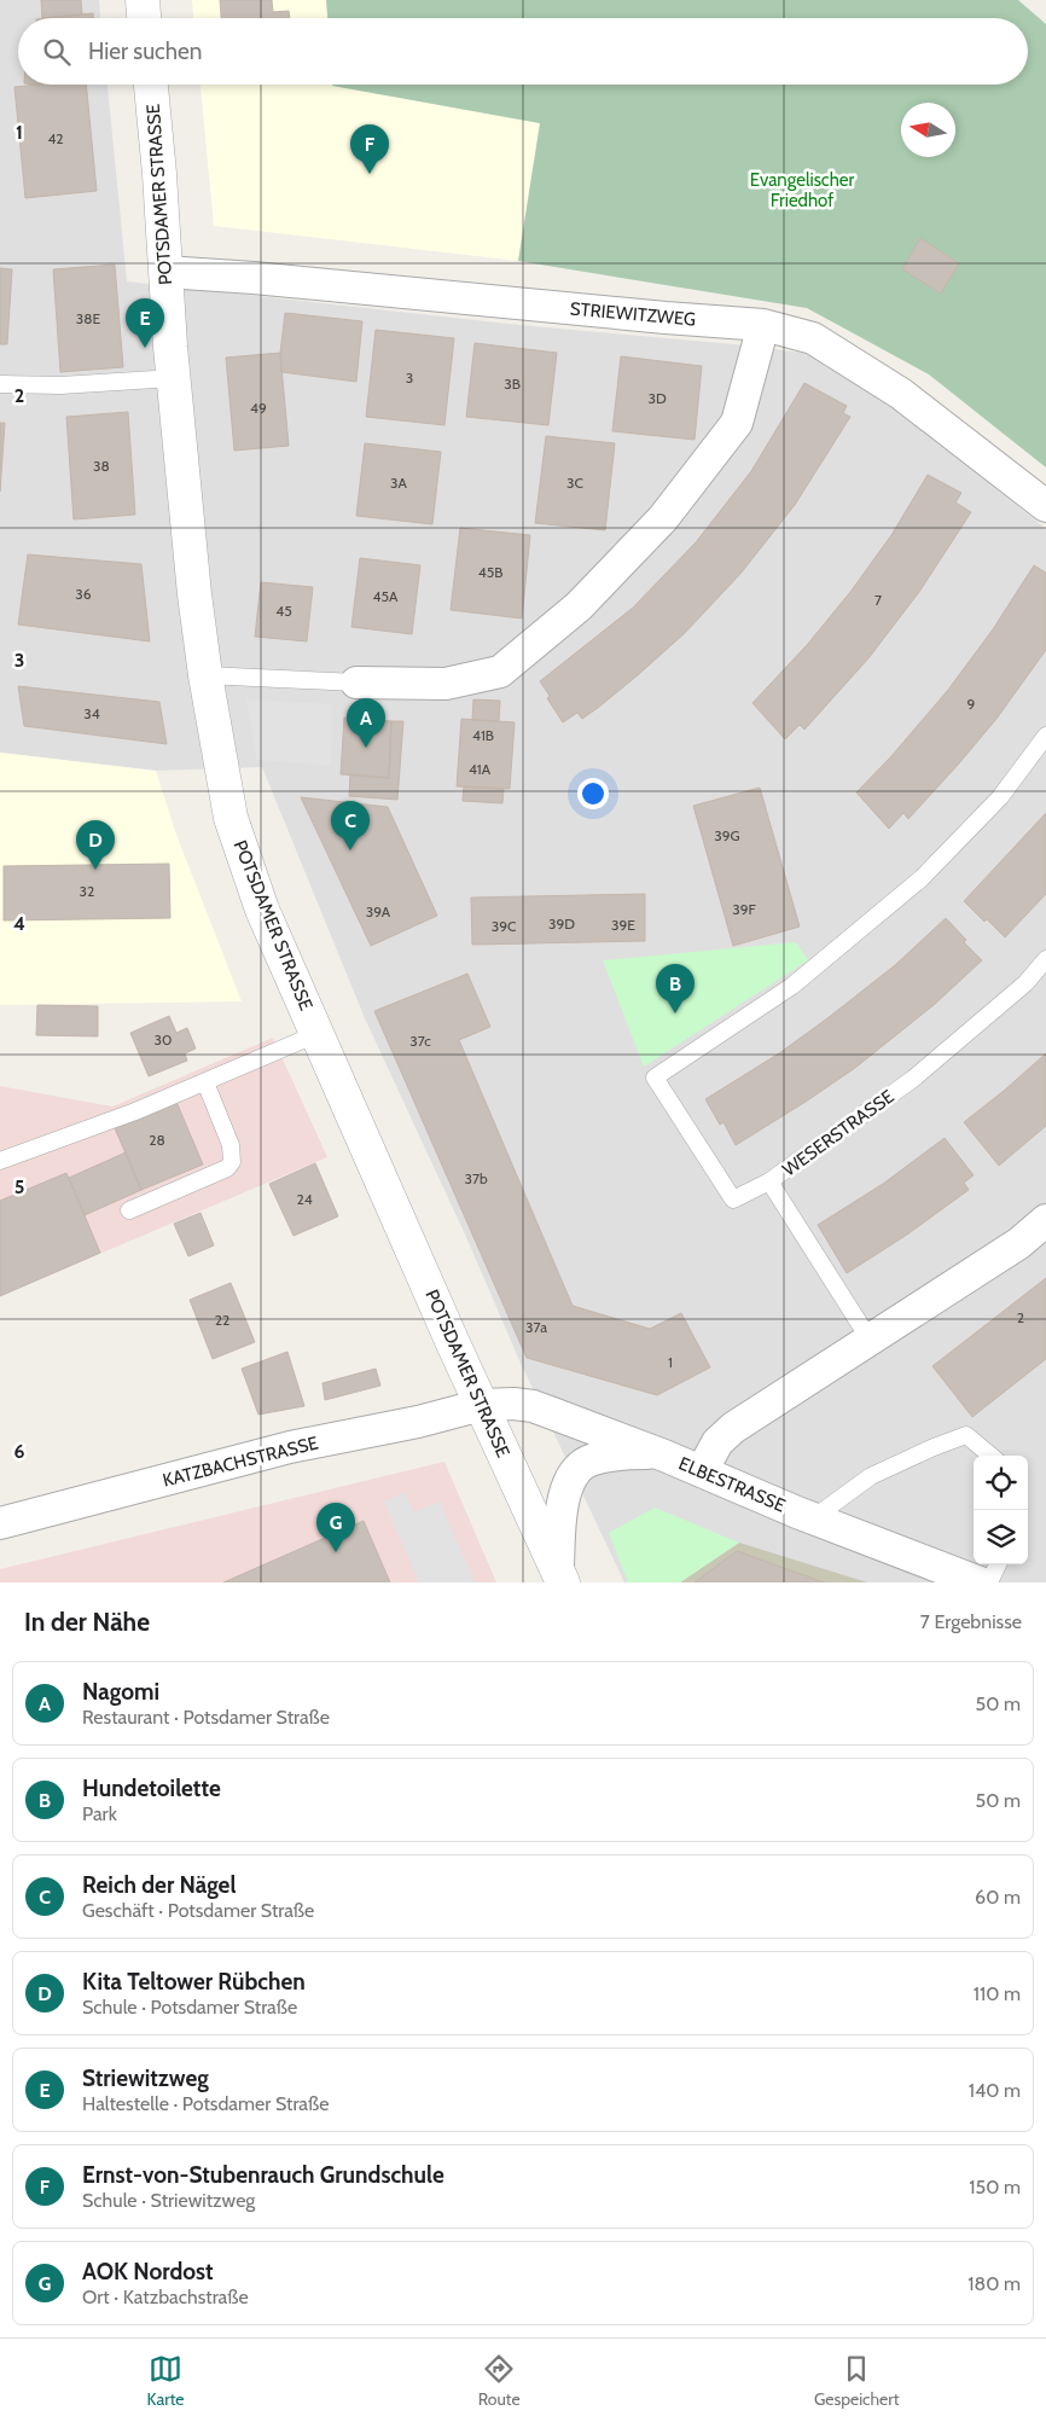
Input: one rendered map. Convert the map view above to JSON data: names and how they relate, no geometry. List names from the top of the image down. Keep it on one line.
{"streets":{"street":["POTSDAMER STRASSE","STRIEWITZWEG","KATZBACHSTRASSE","ELBESTRASSE"],"lane":["WESERSTRASSE"]},"crossings":[["POTSDAMER STRASSE","STRIEWITZWEG"],["POTSDAMER STRASSE","KATZBACHSTRASSE"],["POTSDAMER STRASSE","ELBESTRASSE"],["KATZBACHSTRASSE","ELBESTRASSE"]],"parks":["Evangelischer Friedhof"],"house_numbers":["42","38E","3","3B","3D","49","38","3A","3C","45B","36","45A","7","45","9","34","41B","41A","39G","32","39F","39A","39D","39E","39C","30","37c","28","37b","24","2","22","37a","1"],"north":"left","page":{"search":"Hier suchen","pins":["F","E","A","C","D","B","G"],"heading":["In der Nähe","7 Ergebnisse"],"list":[{"mark":"A","name":"Nagomi","note":"Restaurant · Potsdamer Straße","value":"50 m"},{"mark":"B","name":"Hundetoilette","note":"Park","value":"50 m"},{"mark":"C","name":"Reich der Nägel","note":"Geschäft · Potsdamer Straße","value":"60 m"},{"mark":"D","name":"Kita Teltower Rübchen","note":"Schule · Potsdamer Straße","value":"110 m"},{"mark":"E","name":"Striewitzweg","note":"Haltestelle · Potsdamer Straße","value":"140 m"},{"mark":"F","name":"Ernst-von-Stubenrauch Grundschule","note":"Schule · Striewitzweg","value":"150 m"},{"mark":"G","name":"AOK Nordost","note":"Ort · Katzbachstraße","value":"180 m"}],"nav":["Karte","Route","Gespeichert"]},"grid":{"rows":["1","2","3","4","5","6"]}}
